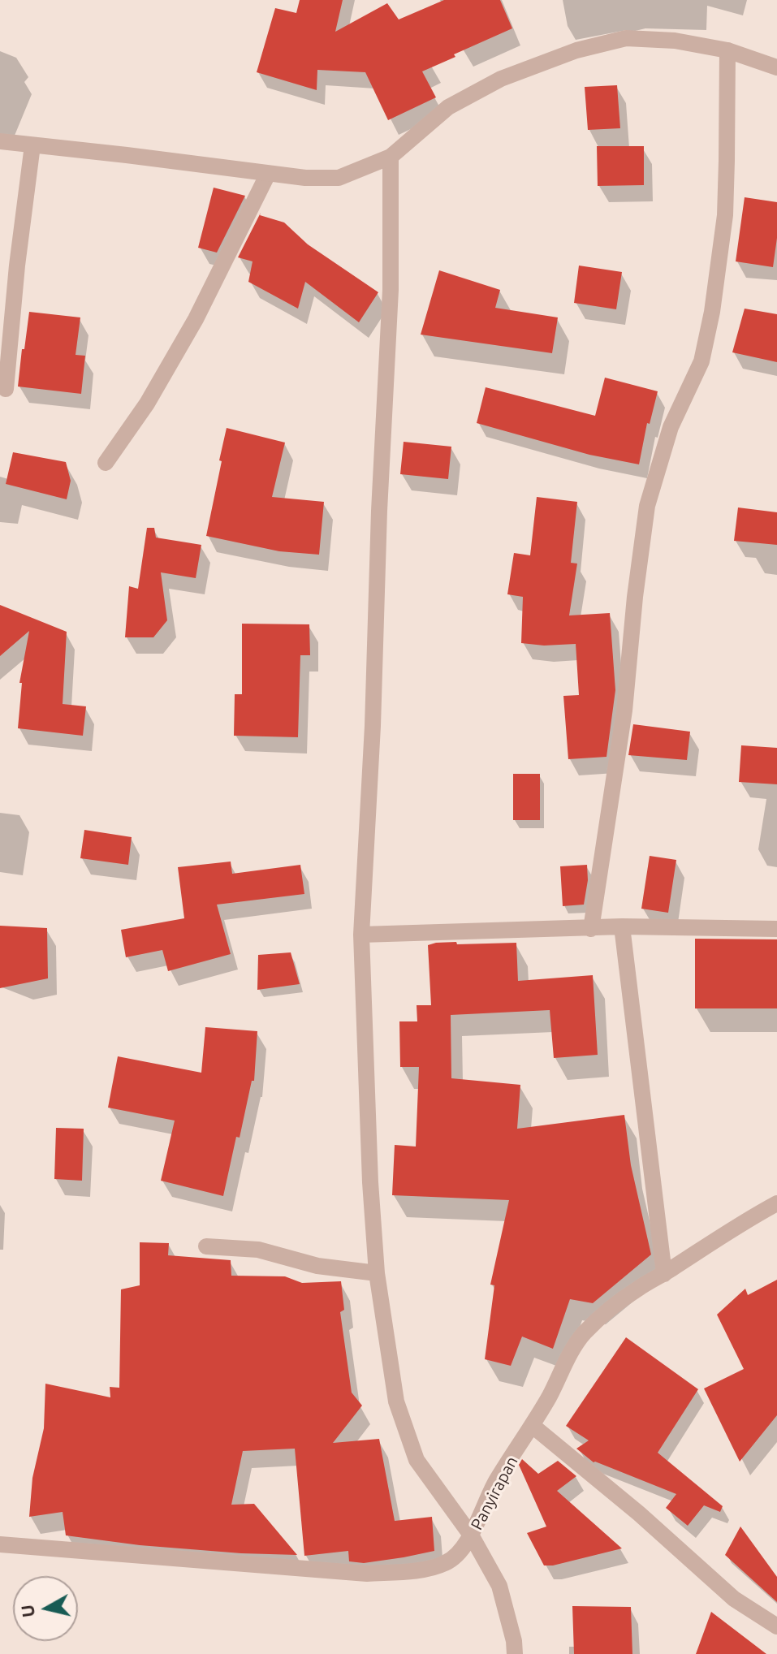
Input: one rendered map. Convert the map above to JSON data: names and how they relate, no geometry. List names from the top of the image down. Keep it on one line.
{"streets":{"street":["Panyirapan"]},"north":"left"}
